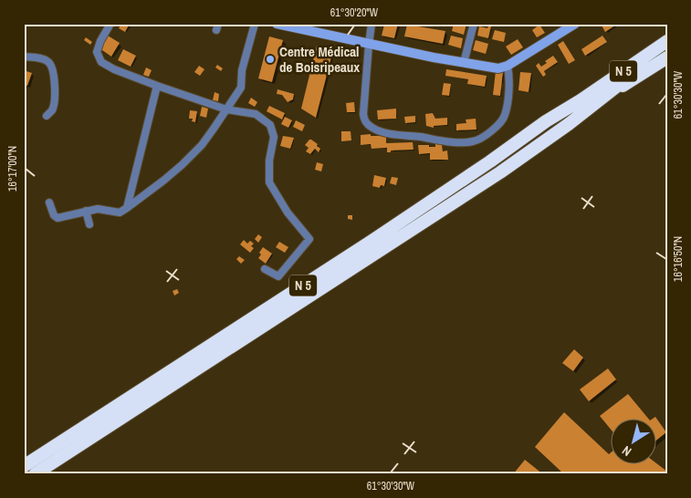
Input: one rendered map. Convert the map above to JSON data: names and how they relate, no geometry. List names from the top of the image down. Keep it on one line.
{"streets":{"highway":["N 5"]},"places":["Centre Médical de Boisripeaux"],"north":"bottom left","coordinates":["61°30'20\"W","61°30'30\"W","16°17'00\"N","16°16'50\"N"]}
